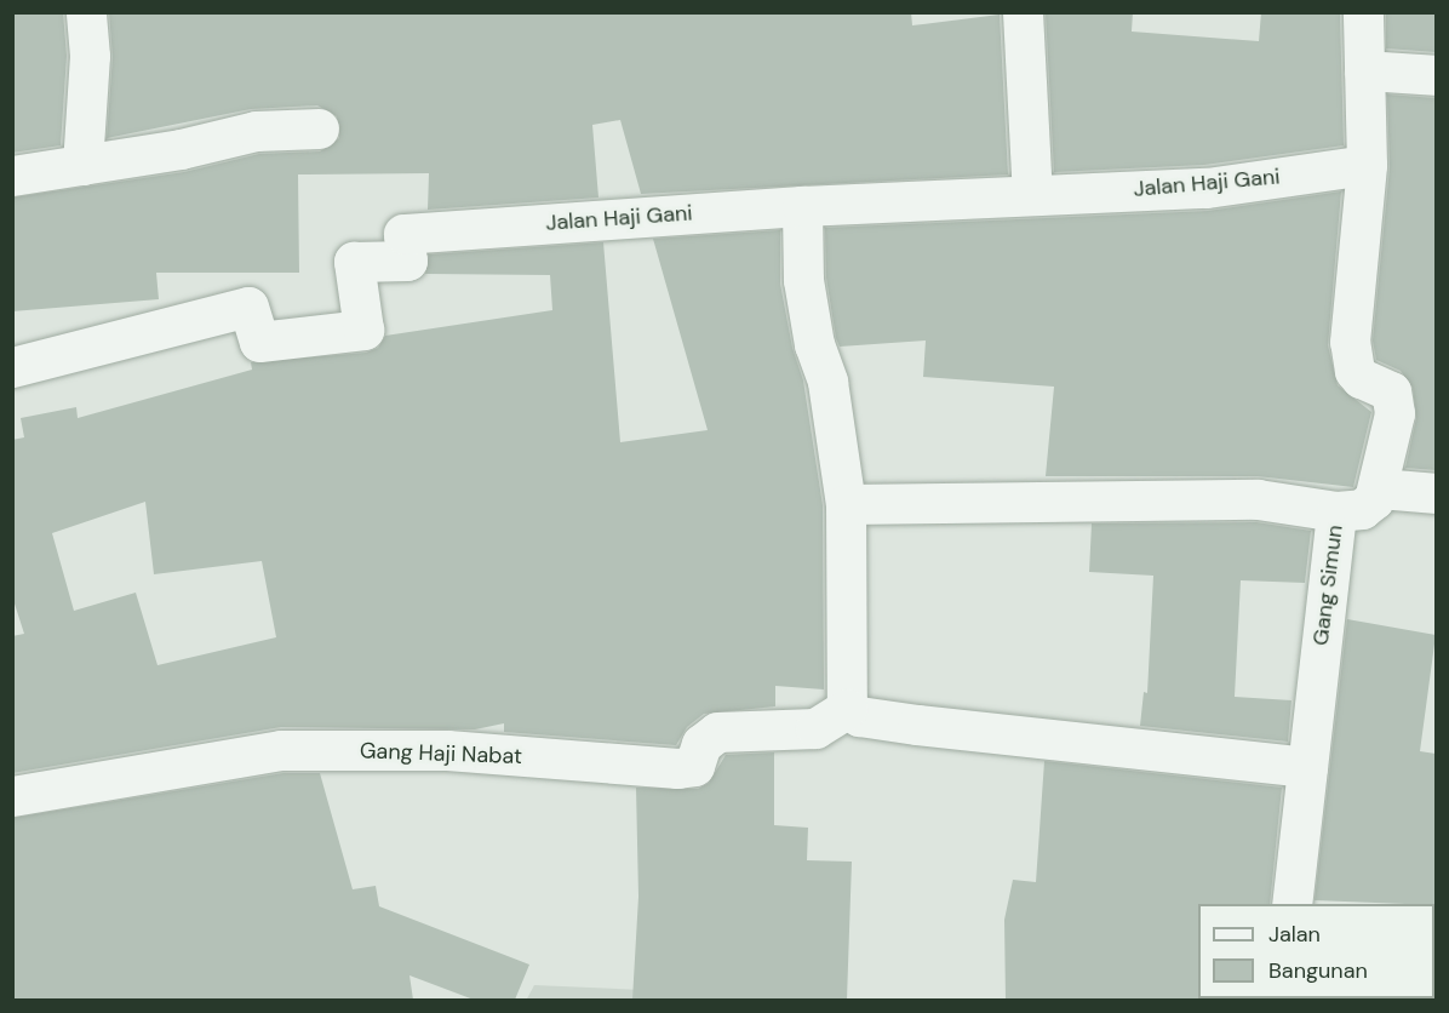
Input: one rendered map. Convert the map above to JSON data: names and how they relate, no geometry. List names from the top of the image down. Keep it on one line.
{"streets":{"street":["Jalan Haji Gani","Gang Simun","Gang Haji Nabat"]},"legend":["Jalan","Bangunan"]}
